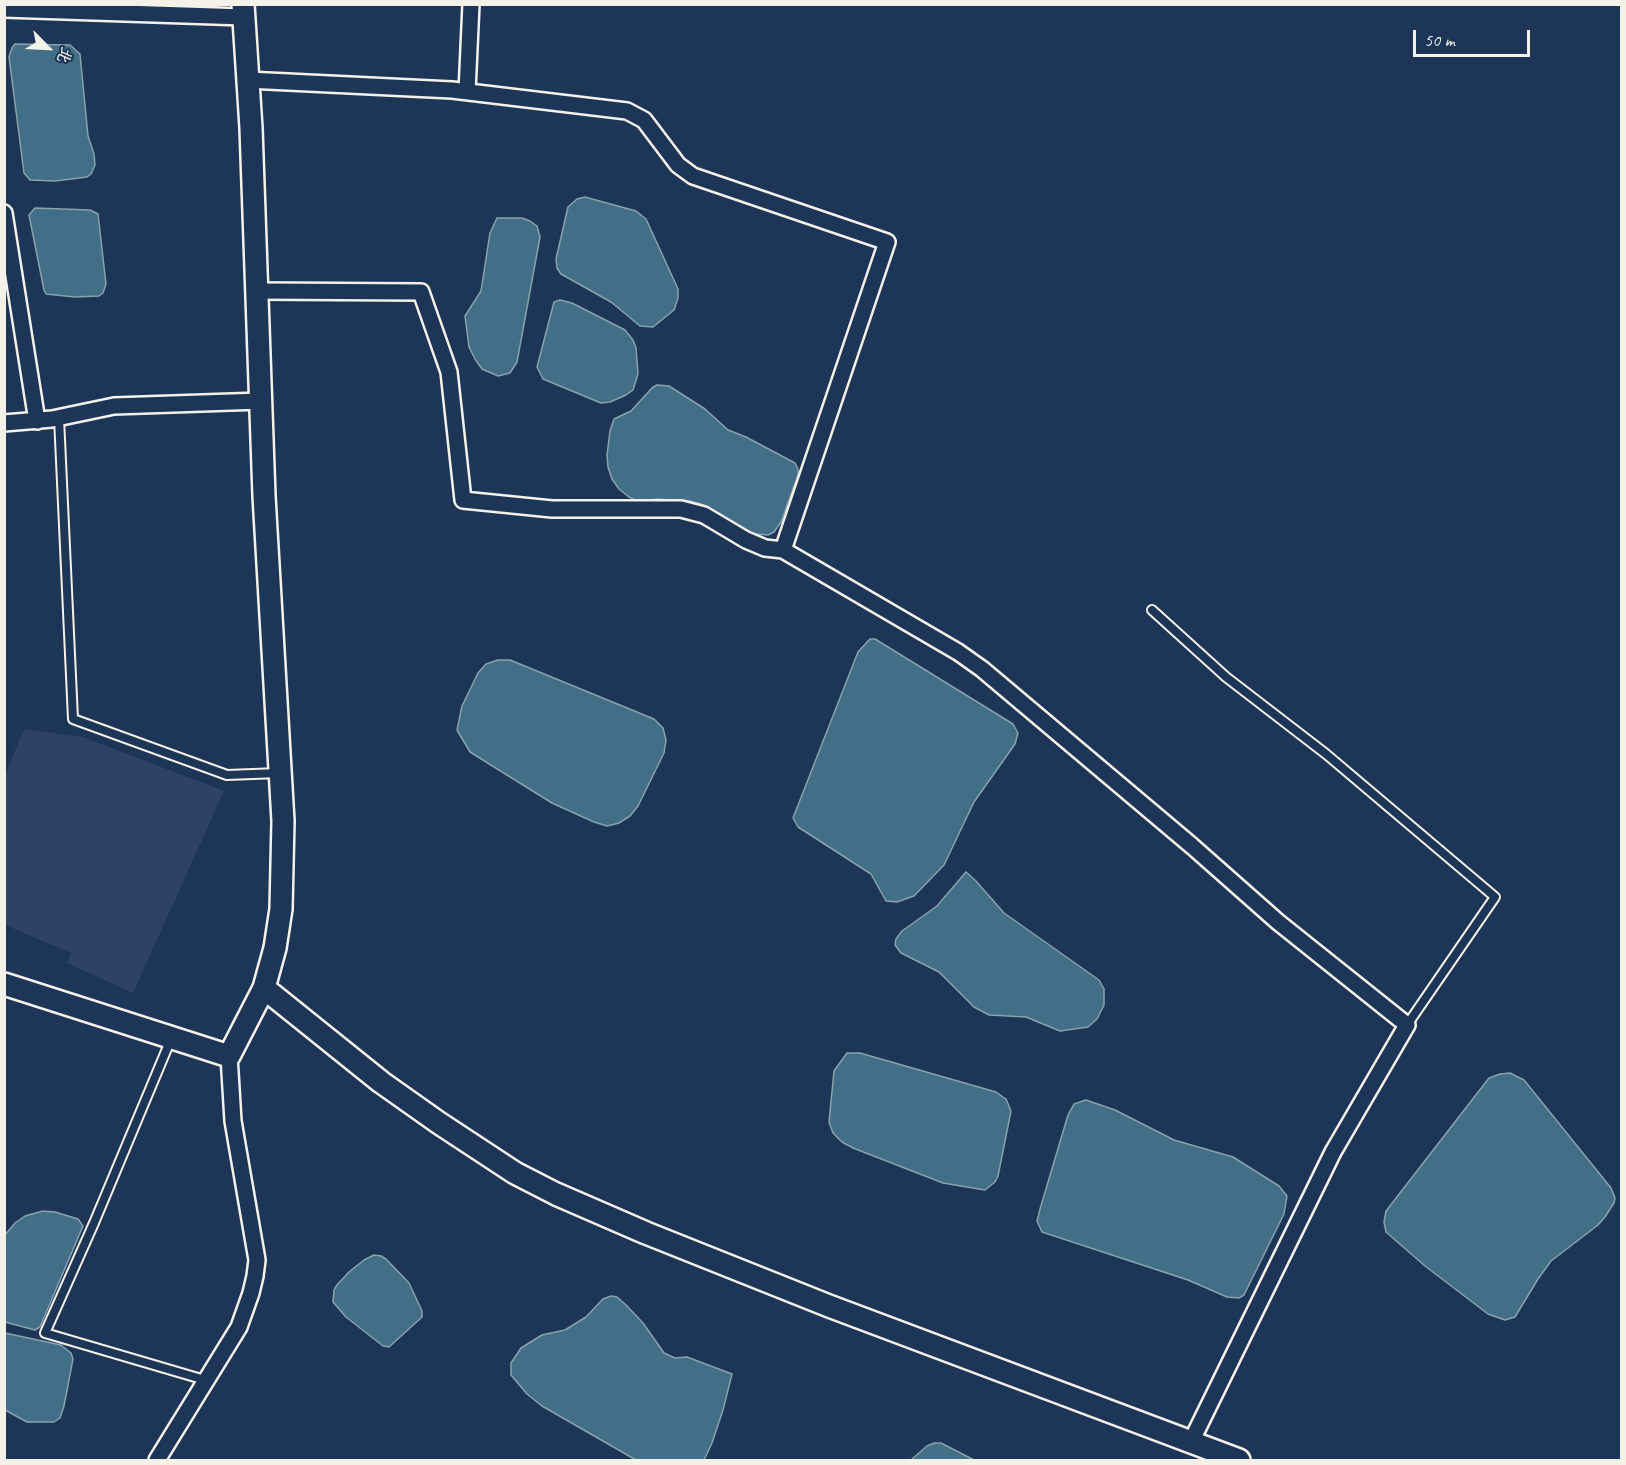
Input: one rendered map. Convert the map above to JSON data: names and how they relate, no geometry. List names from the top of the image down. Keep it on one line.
{"scale_bar":"50 m","north":"bottom right"}
